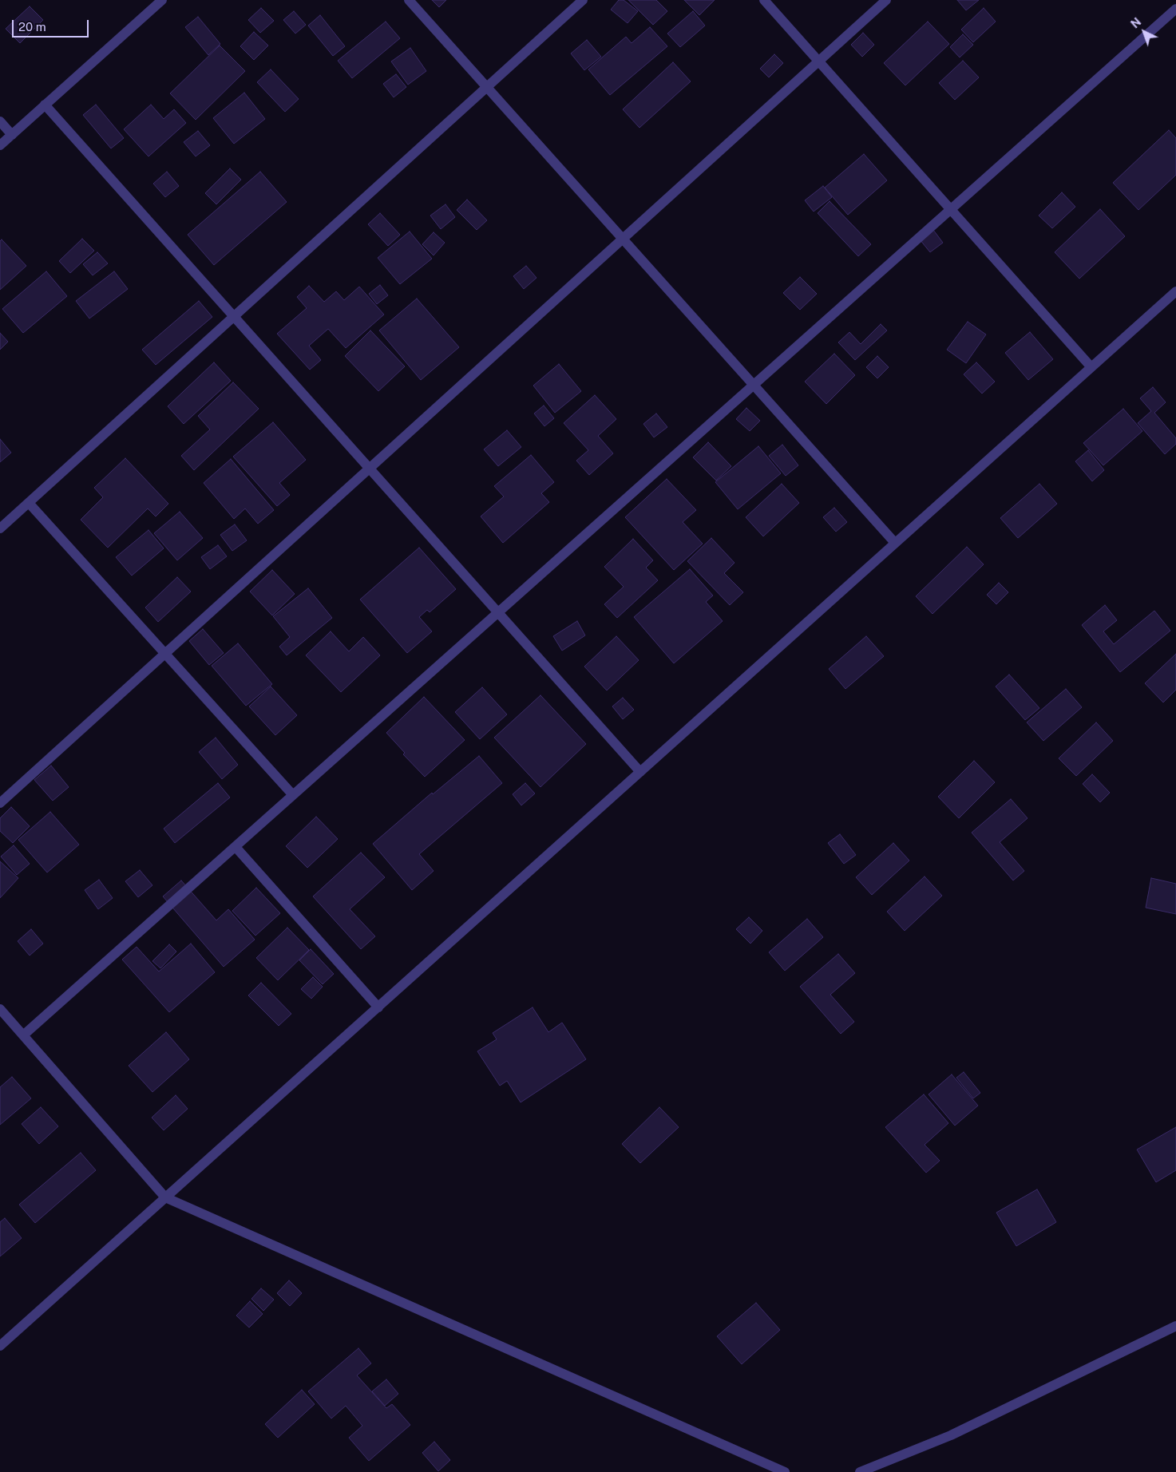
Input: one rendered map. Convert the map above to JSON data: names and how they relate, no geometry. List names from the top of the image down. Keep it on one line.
{"scale_bar":"20 m","north":"top left"}
